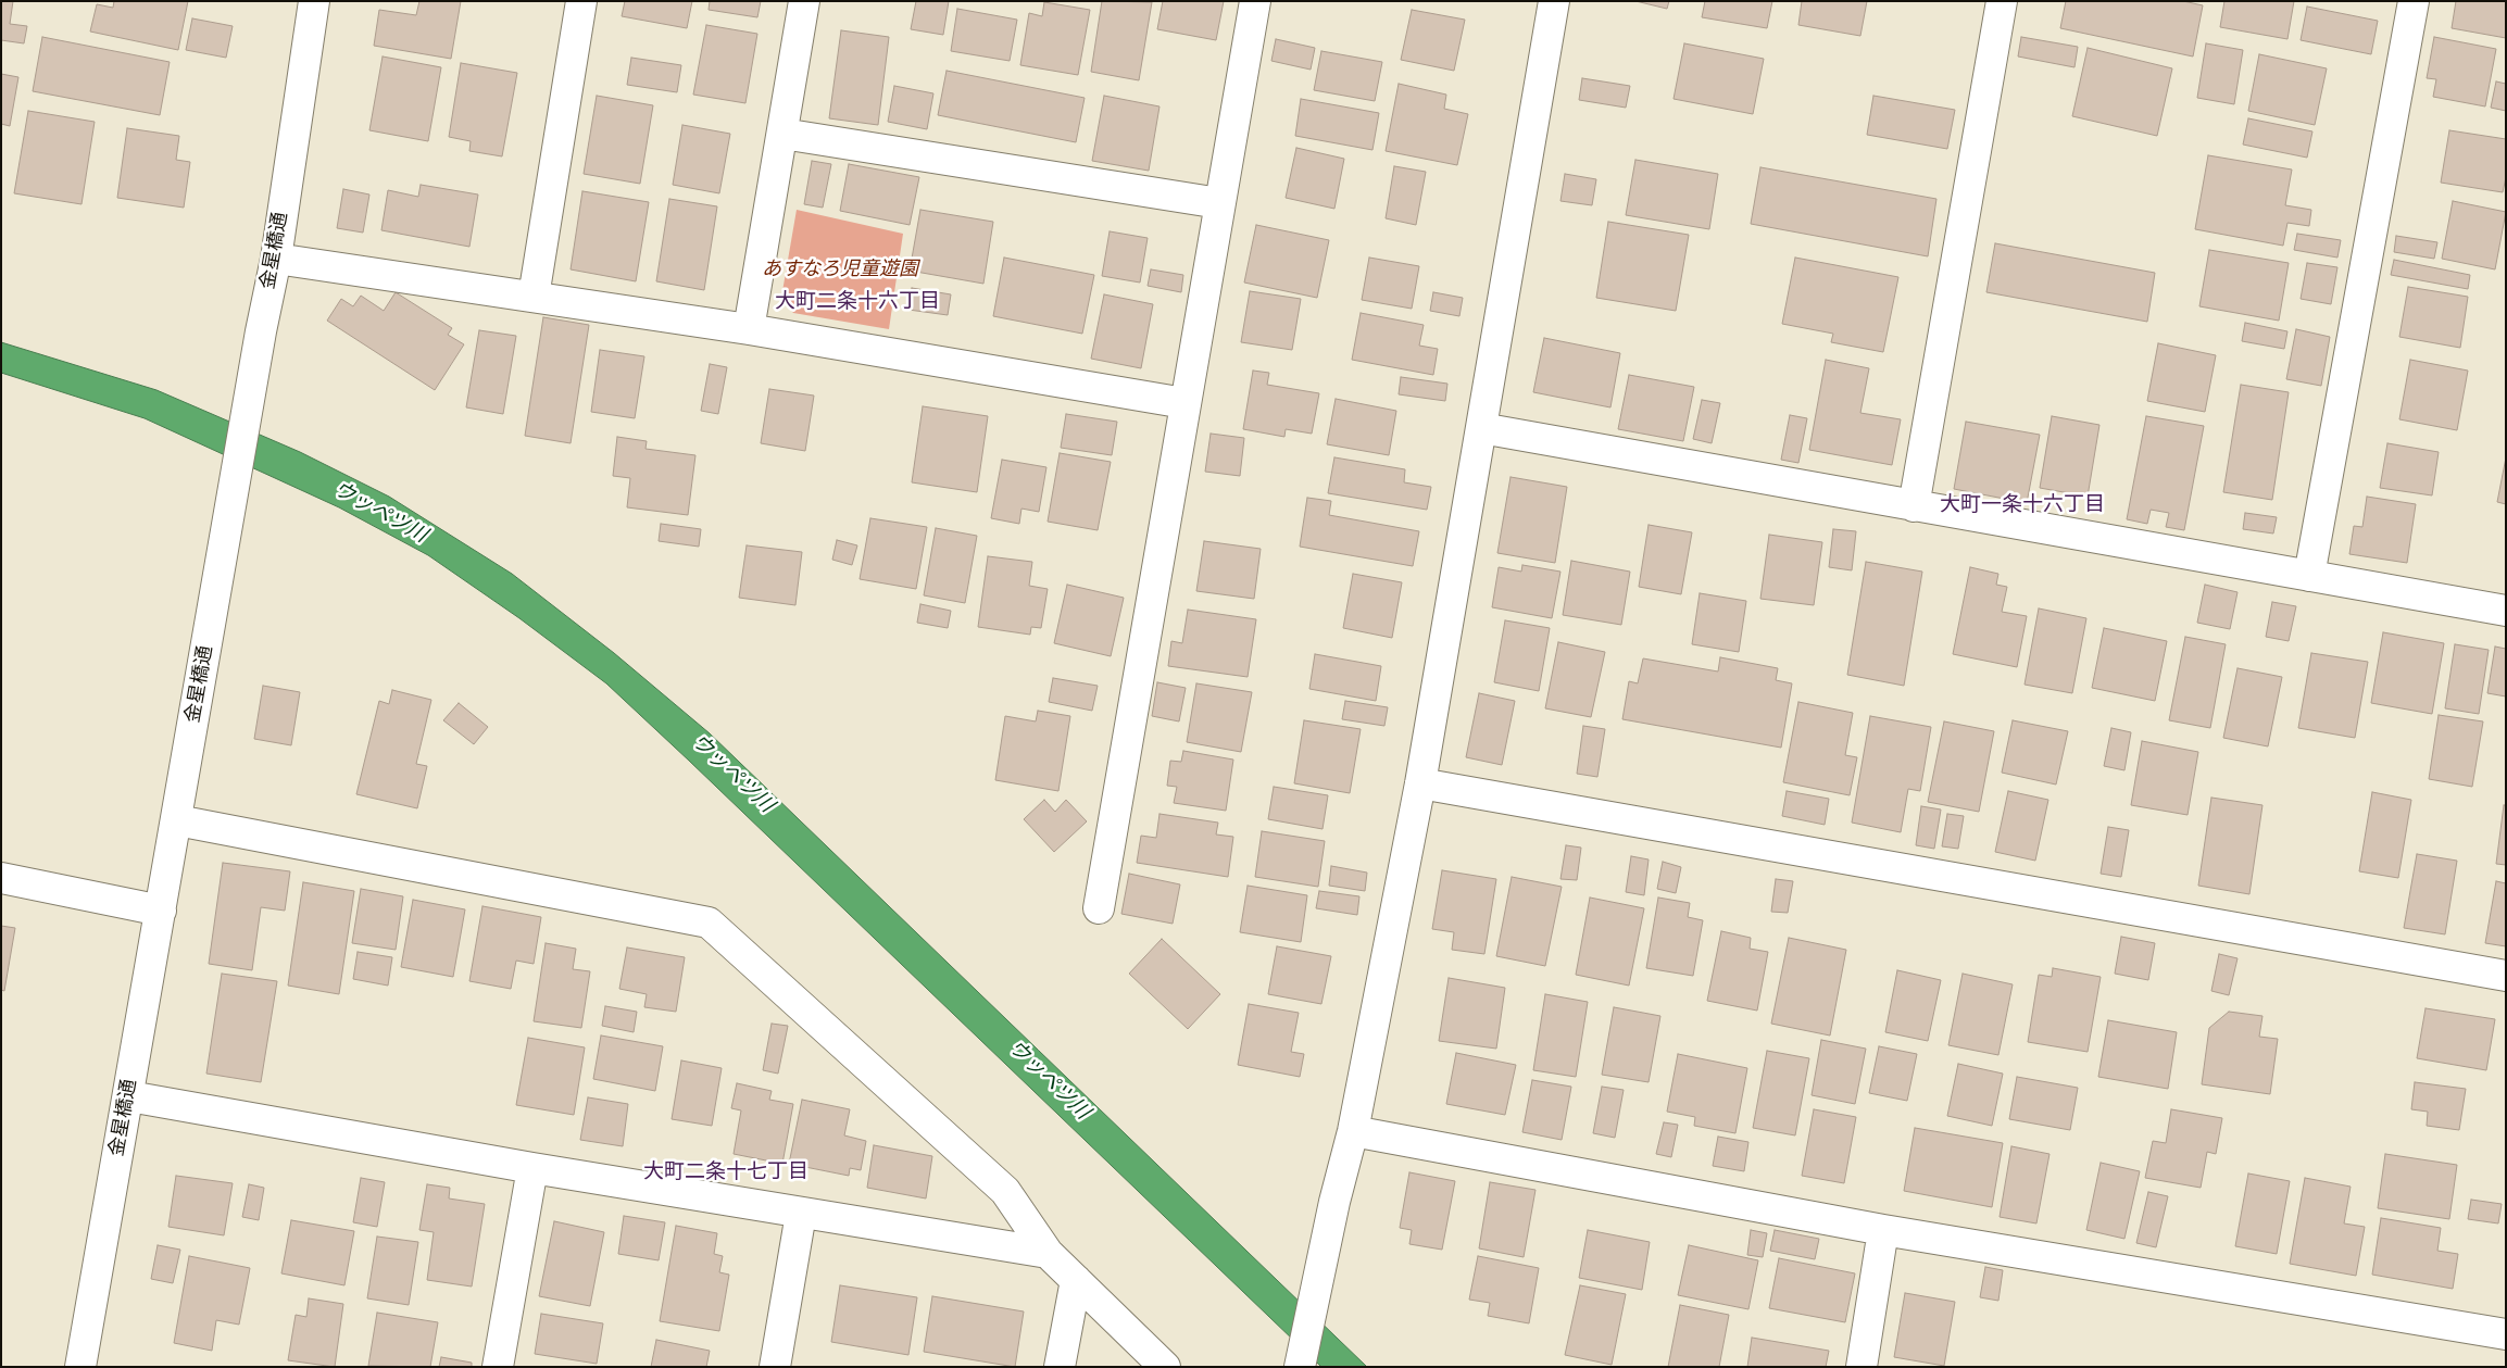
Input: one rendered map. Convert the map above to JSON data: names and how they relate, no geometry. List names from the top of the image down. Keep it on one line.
{"streets":{"street":["金星橋通"]},"districts":["大町二条十六丁目","大町一条十六丁目","大町二条十七丁目"],"water":["ウッペツ川"],"parks":["あすなろ児童遊園"]}
